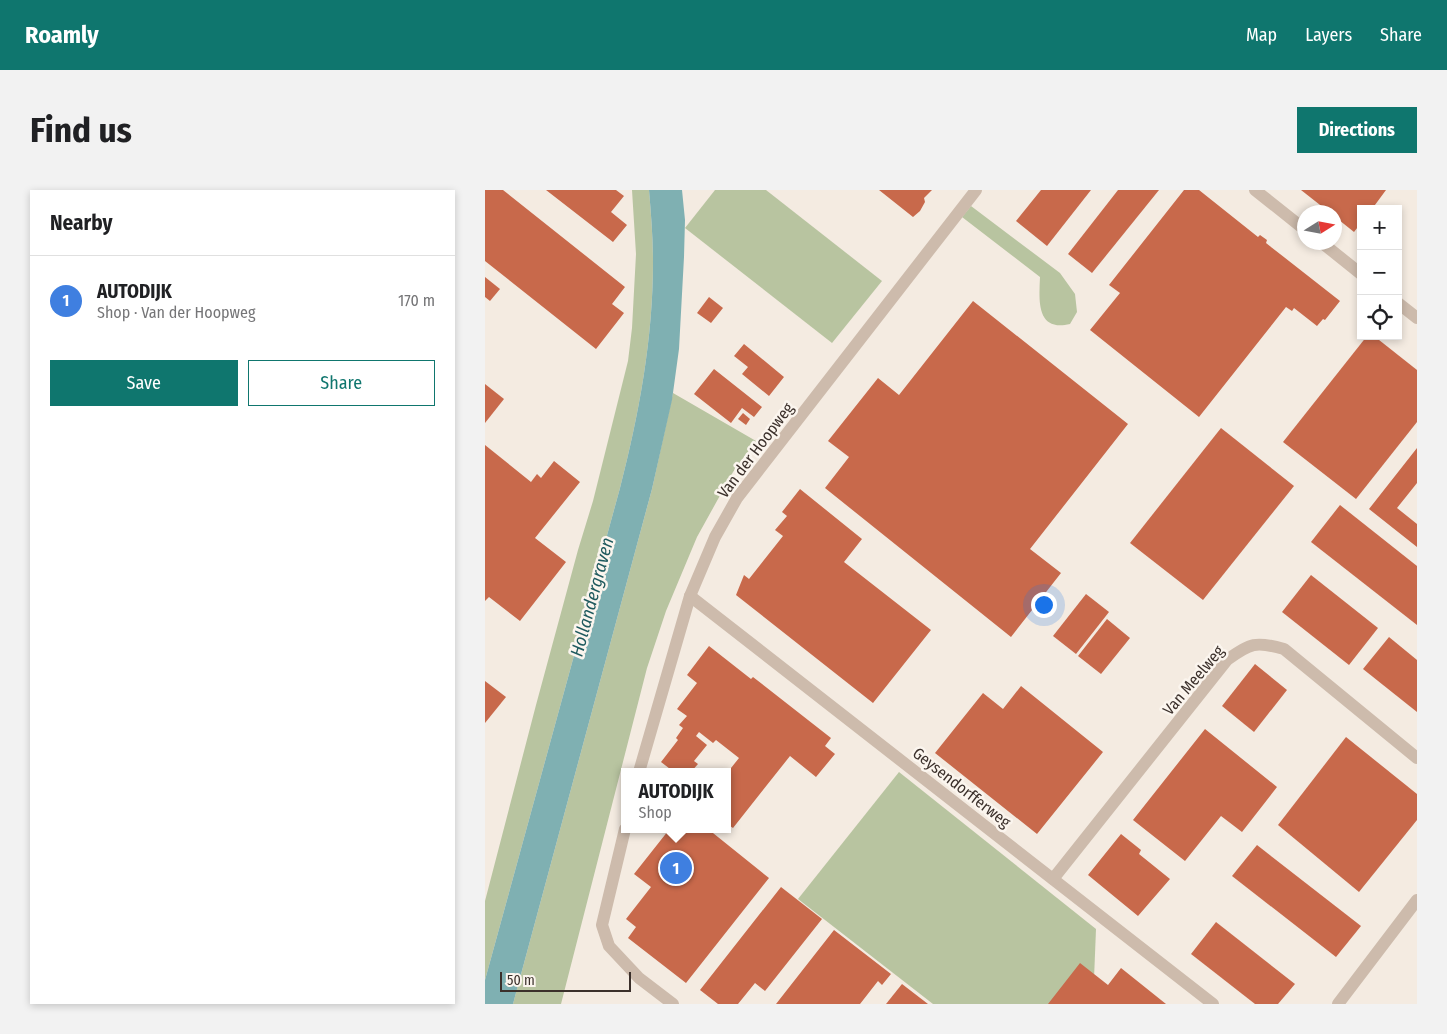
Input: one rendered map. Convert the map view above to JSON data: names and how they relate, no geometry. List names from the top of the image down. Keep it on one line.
{"streets":{"street":["Van der Hoopweg","Van Meelweg","Geysendorfferweg"]},"crossings":[["Van der Hoopweg","Geysendorfferweg"],["Van Meelweg","Geysendorfferweg"]],"water":["Hollandergraven"],"scale_bar":"50 m","north":"right","page":{"header":"Roamly","nav":["Map","Layers","Share"],"buttons":["Directions",["Save","Share"]],"title":"Find us","heading":"Nearby","map_buttons":["+","−"],"list":[{"mark":"1","name":"AUTODIJK","note":"Shop · Van der Hoopweg","value":"170 m"}],"popup":["AUTODIJK","Shop"],"pins":"1","scale":"50 m"}}
